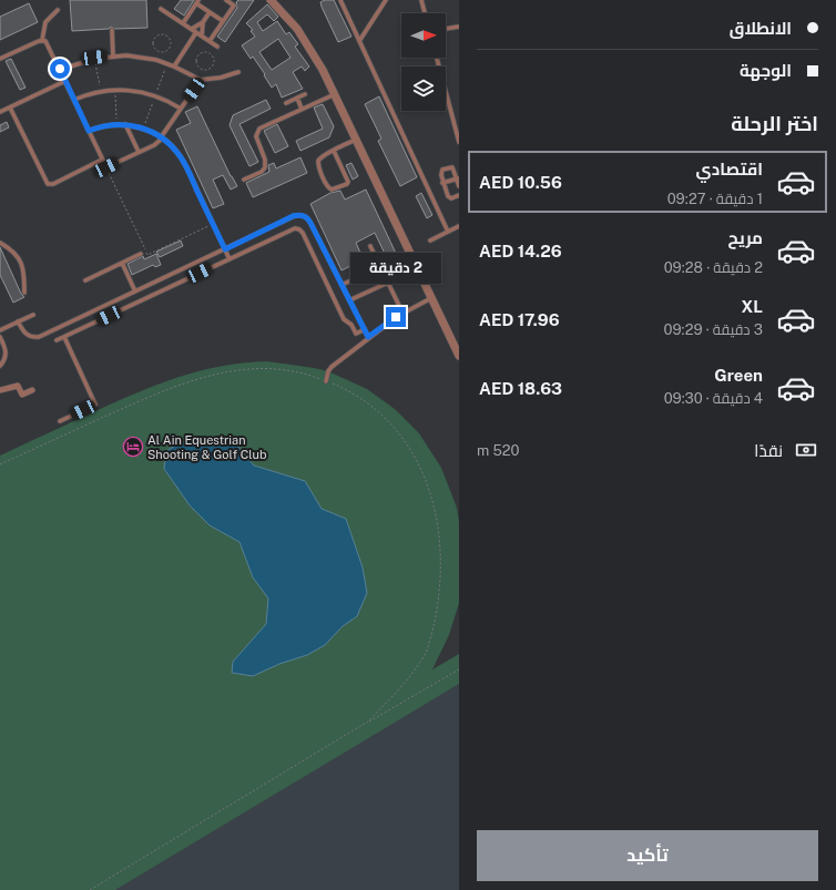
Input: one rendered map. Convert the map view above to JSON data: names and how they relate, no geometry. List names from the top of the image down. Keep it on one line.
{"places":{"hotel":["Al Ain Equestrian Shooting & Golf Club"]},"north":"right","page":{"banner":["الانطلاق","الوجهة"],"heading":"اختر الرحلة","list":[{"name":"اقتصادي","note":"1 دقيقة · 09:27","value":"AED 10.56"},{"name":"مريح","note":"2 دقيقة · 09:28","value":"AED 14.26"},{"name":"XL","note":"3 دقيقة · 09:29","value":"AED 17.96"},{"name":"Green","note":"4 دقيقة · 09:30","value":"AED 18.63"}],"bubble":"2 دقيقة","pay":["نقدًا","520 m"],"buttons":"تأكيد"}}
